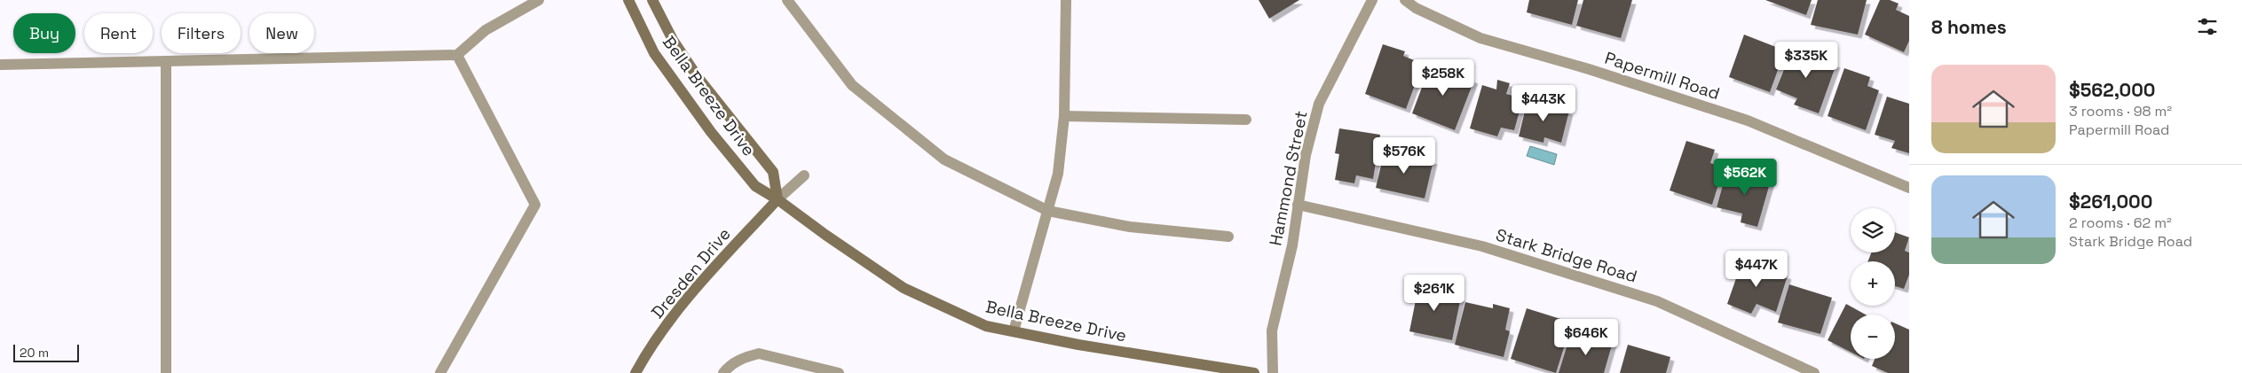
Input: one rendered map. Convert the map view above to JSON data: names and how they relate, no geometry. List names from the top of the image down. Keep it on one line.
{"streets":{"street":["Papermill Road","Bella Breeze Drive","Hammond Street","Stark Bridge Road","Dresden Drive"]},"crossings":[["Bella Breeze Drive","Dresden Drive"],["Hammond Street","Stark Bridge Road"]],"scale_bar":"20 m","page":{"heading":"8 homes","chip":["Buy","Rent","Filters","New"],"price":["$335K","$258K","$443K","$576K","$562K","$447K","$261K","$646K"],"list":[{"name":"$562,000","note":"3 rooms · 98 m² · Papermill Road"},{"name":"$261,000","note":"2 rooms · 62 m² · Stark Bridge Road"}],"map_buttons":["+","−"],"scale":"20 m"}}
